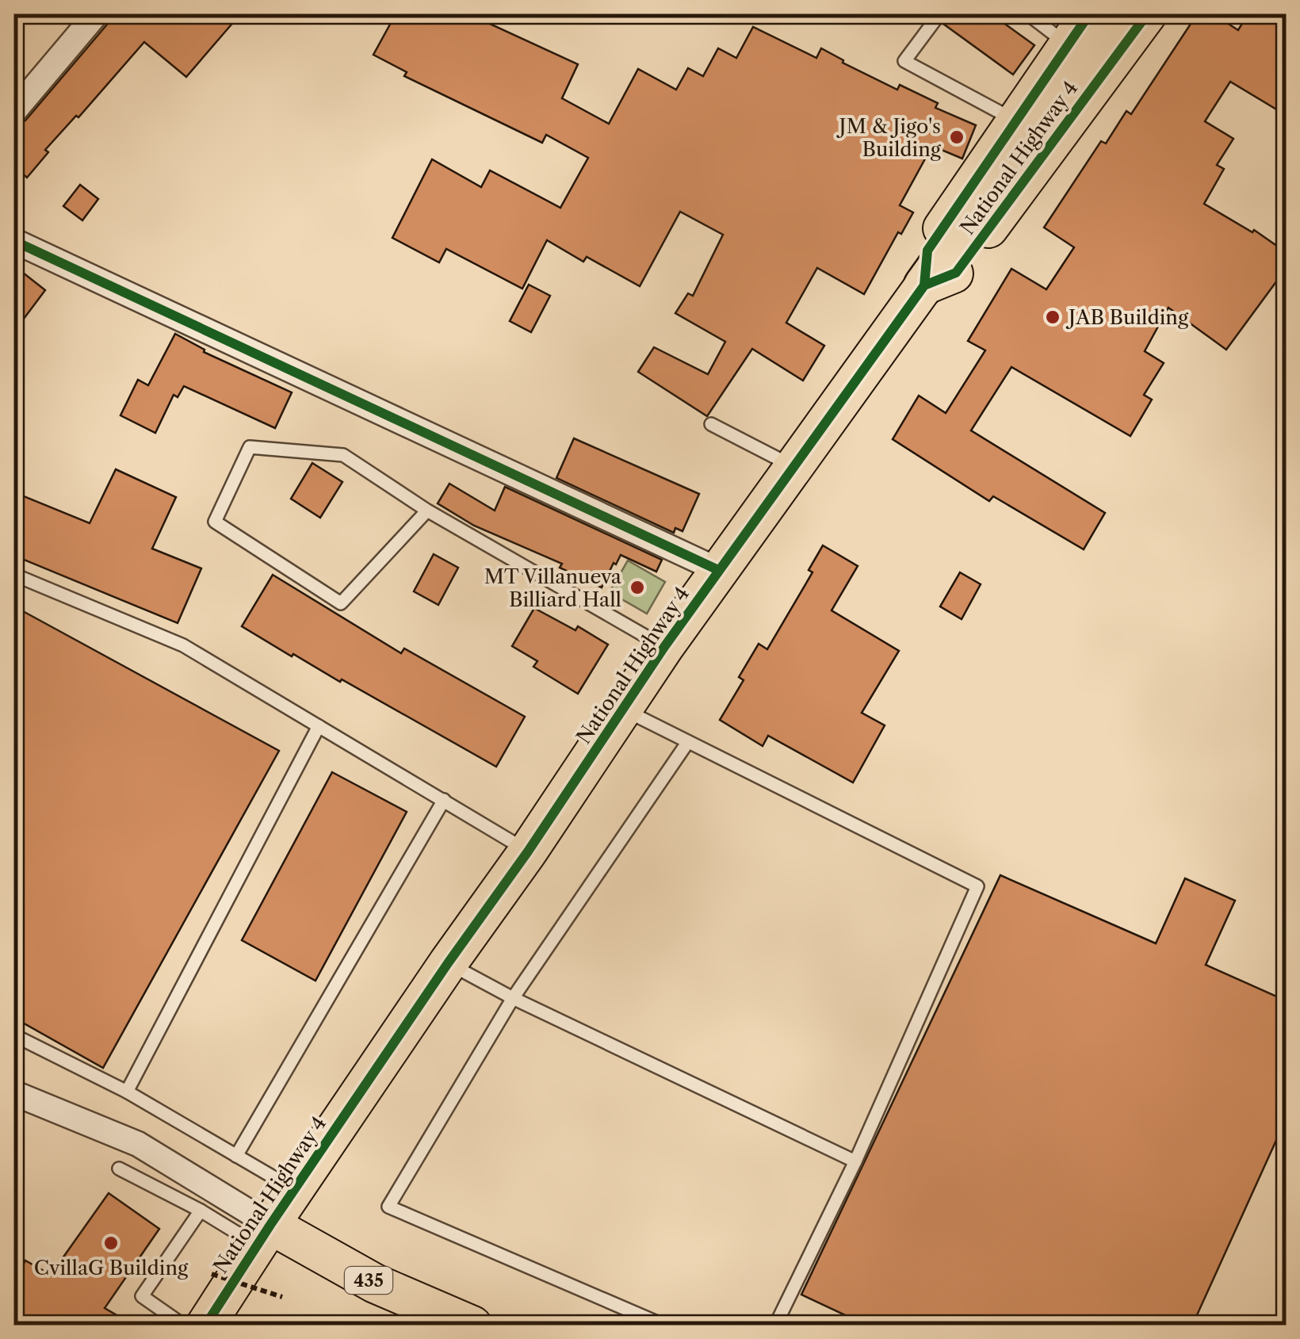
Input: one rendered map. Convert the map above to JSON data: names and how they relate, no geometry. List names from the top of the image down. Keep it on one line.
{"streets":{"main road":["National Highway 4","435"]},"crossings":[["National Highway 4","435"]],"places":["JM & Jigo's Building","JAB Building","MT Villanueva Billiard Hall","CvillaG Building"]}
